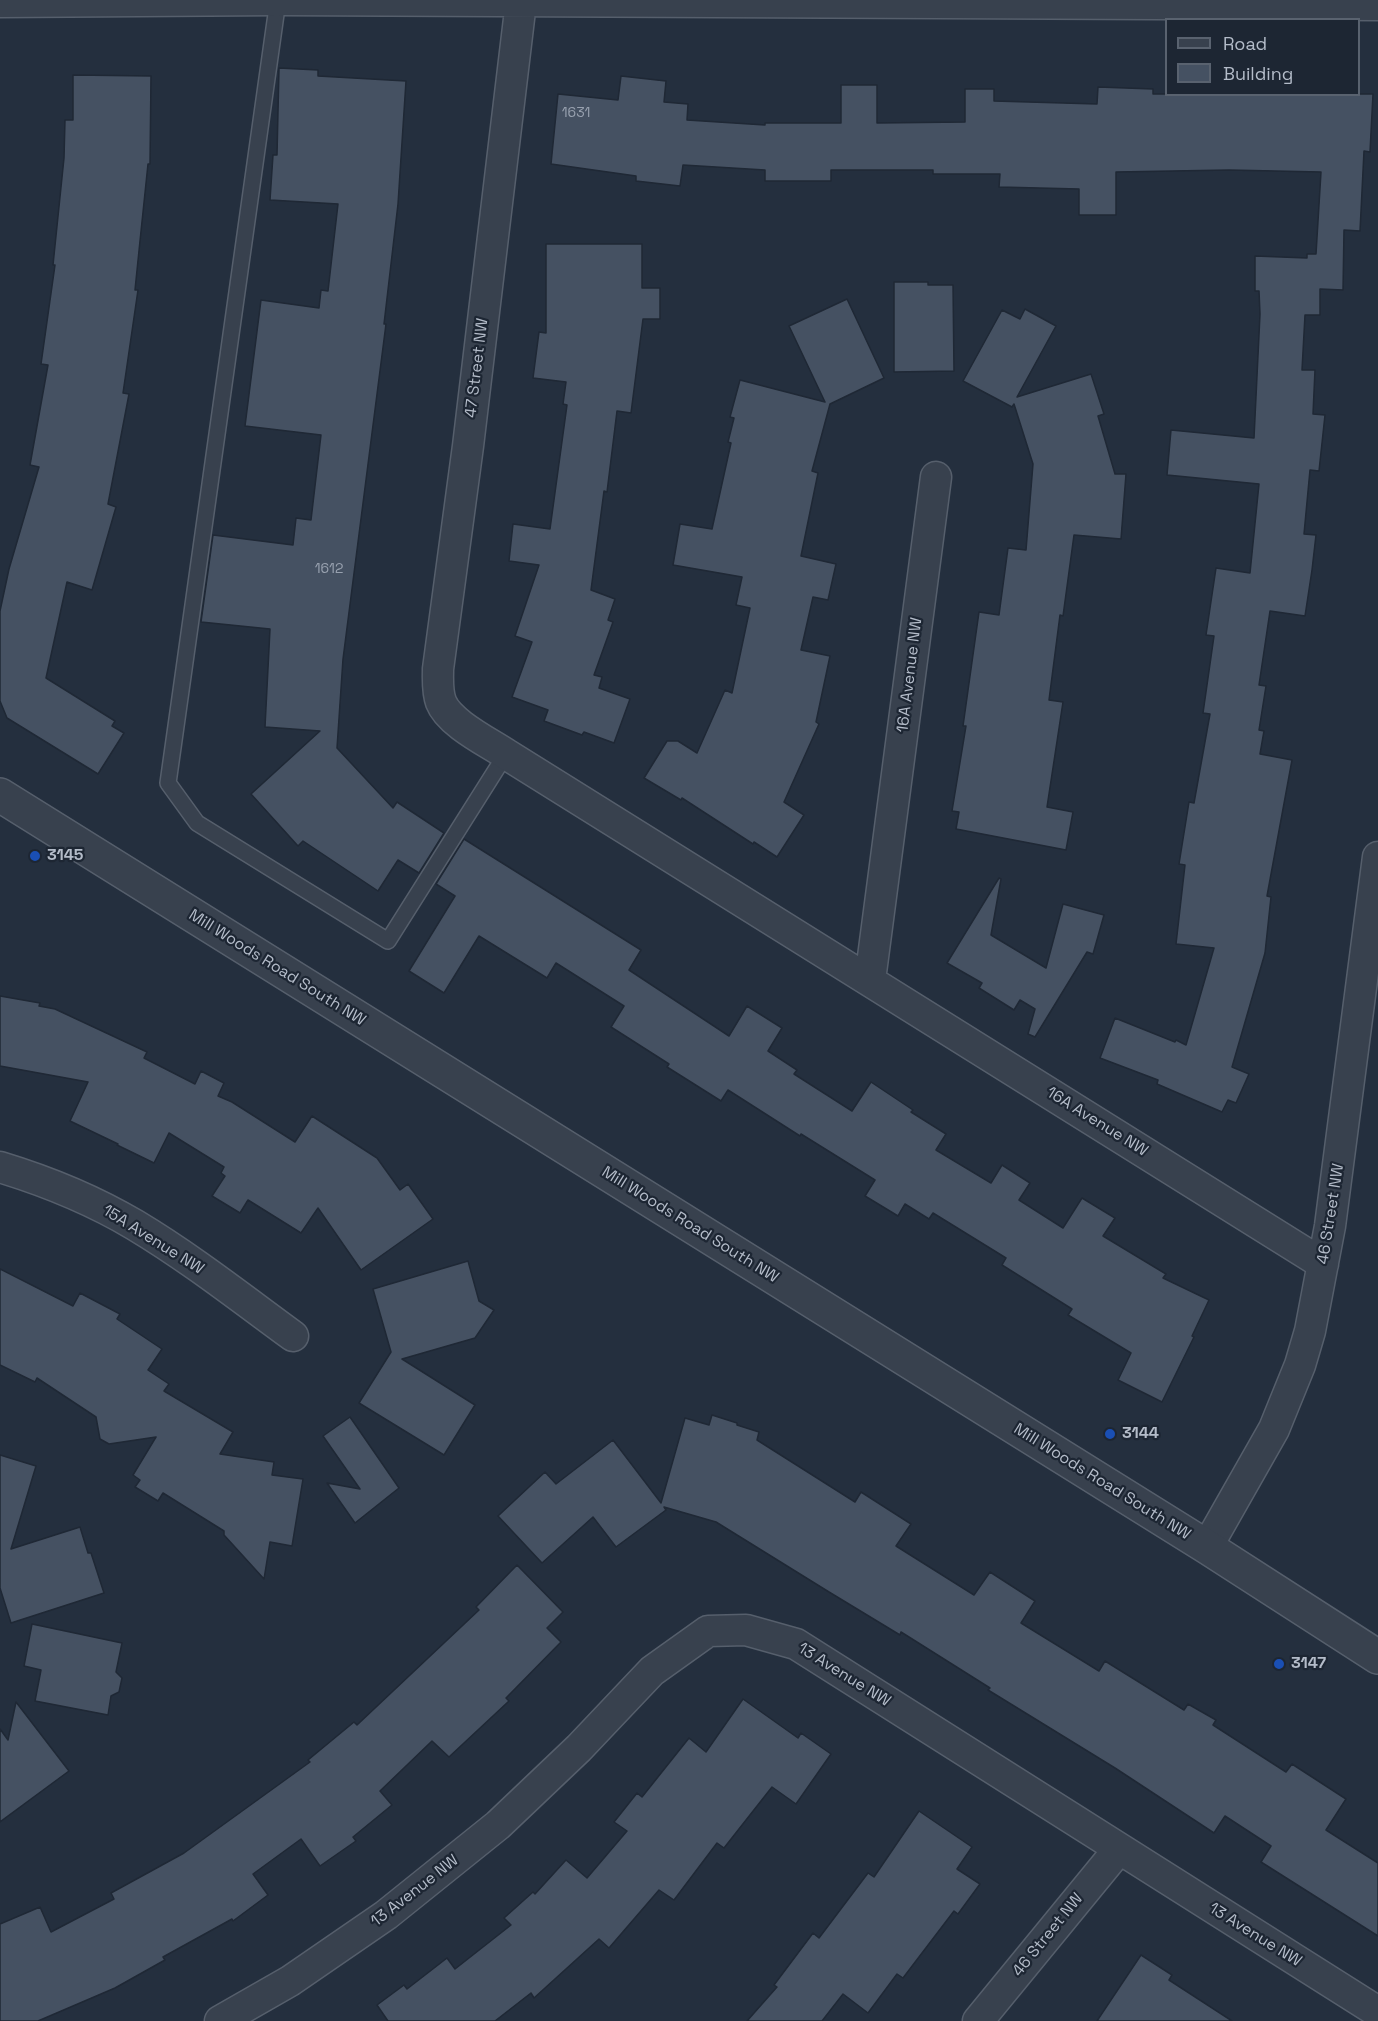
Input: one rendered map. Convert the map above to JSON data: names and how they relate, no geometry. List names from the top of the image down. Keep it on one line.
{"streets":{"street":["47 Street NW","16A Avenue NW","Mill Woods Road South NW","46 Street NW","15A Avenue NW","13 Avenue NW"]},"crossings":[["47 Street NW","16A Avenue NW"],["16A Avenue NW","46 Street NW"],["Mill Woods Road South NW","46 Street NW"],["46 Street NW","13 Avenue NW"]],"places":["3145","3144","3147"],"house_numbers":["1631","1612"],"legend":["Road","Building"]}
